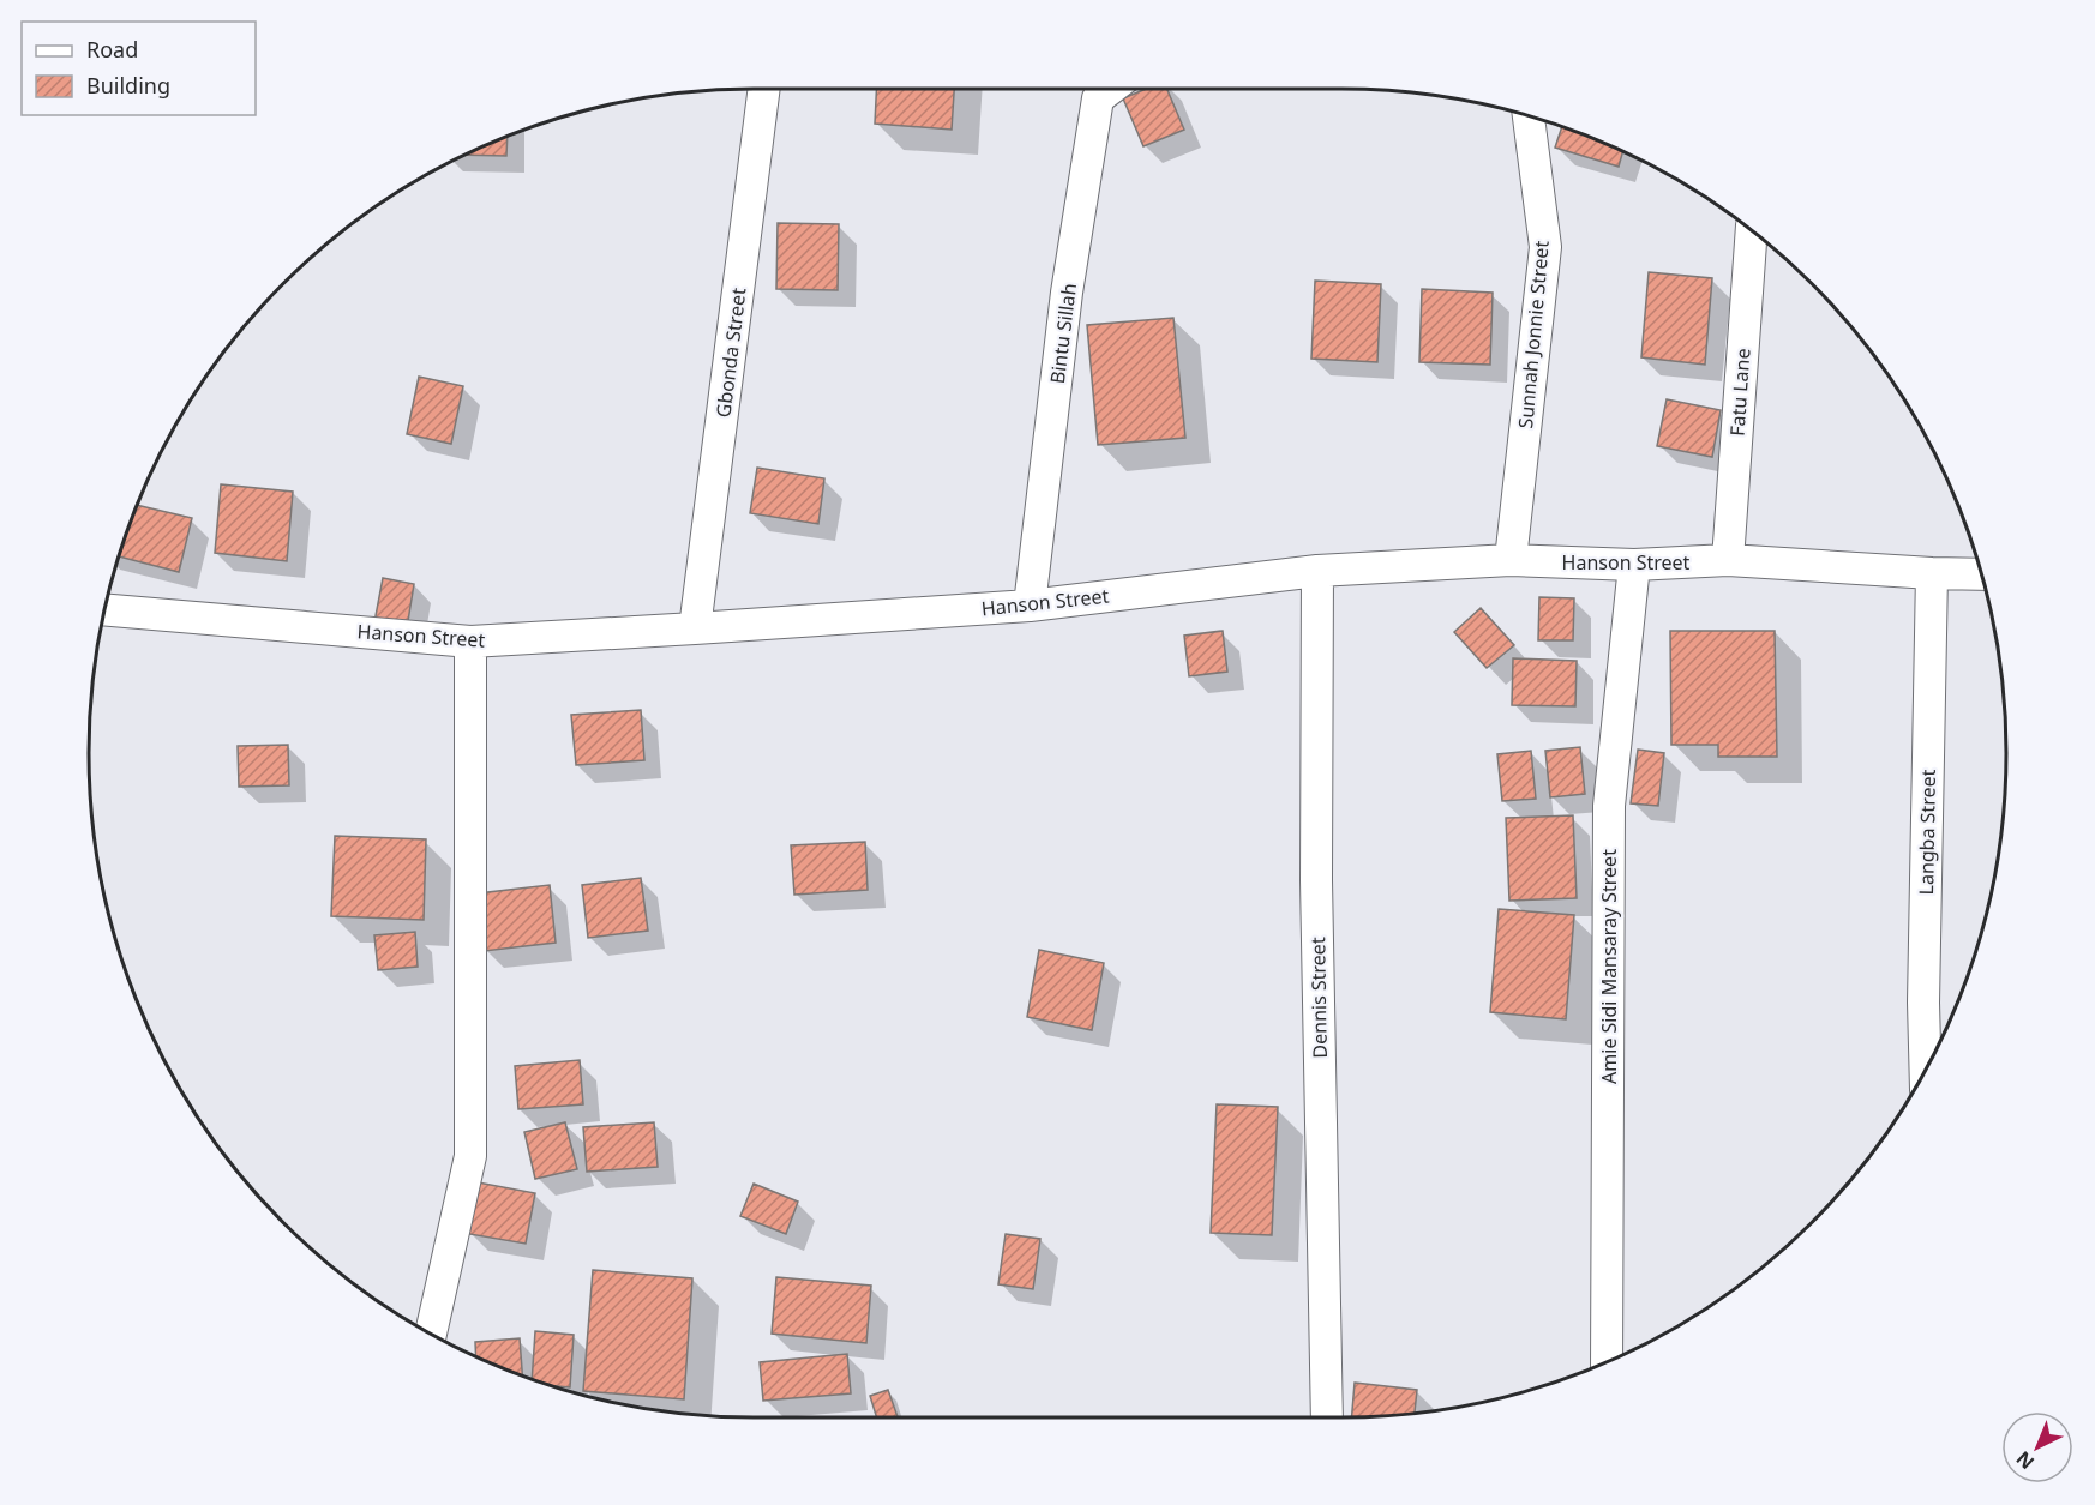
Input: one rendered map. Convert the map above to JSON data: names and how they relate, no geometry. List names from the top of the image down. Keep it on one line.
{"streets":{"street":["Bintu Sillah","Sunnah Jonnie Street","Gbonda Street","Fatu Lane","Hanson Street","Langba Street","Amie Sidi Mansaray Street","Dennis Street"]},"crossings":[["Bintu Sillah","Hanson Street"],["Sunnah Jonnie Street","Hanson Street"],["Gbonda Street","Hanson Street"],["Fatu Lane","Hanson Street"],["Hanson Street","Langba Street"],["Hanson Street","Amie Sidi Mansaray Street"],["Hanson Street","Dennis Street"]],"legend":["Road","Building"],"north":"bottom left"}
